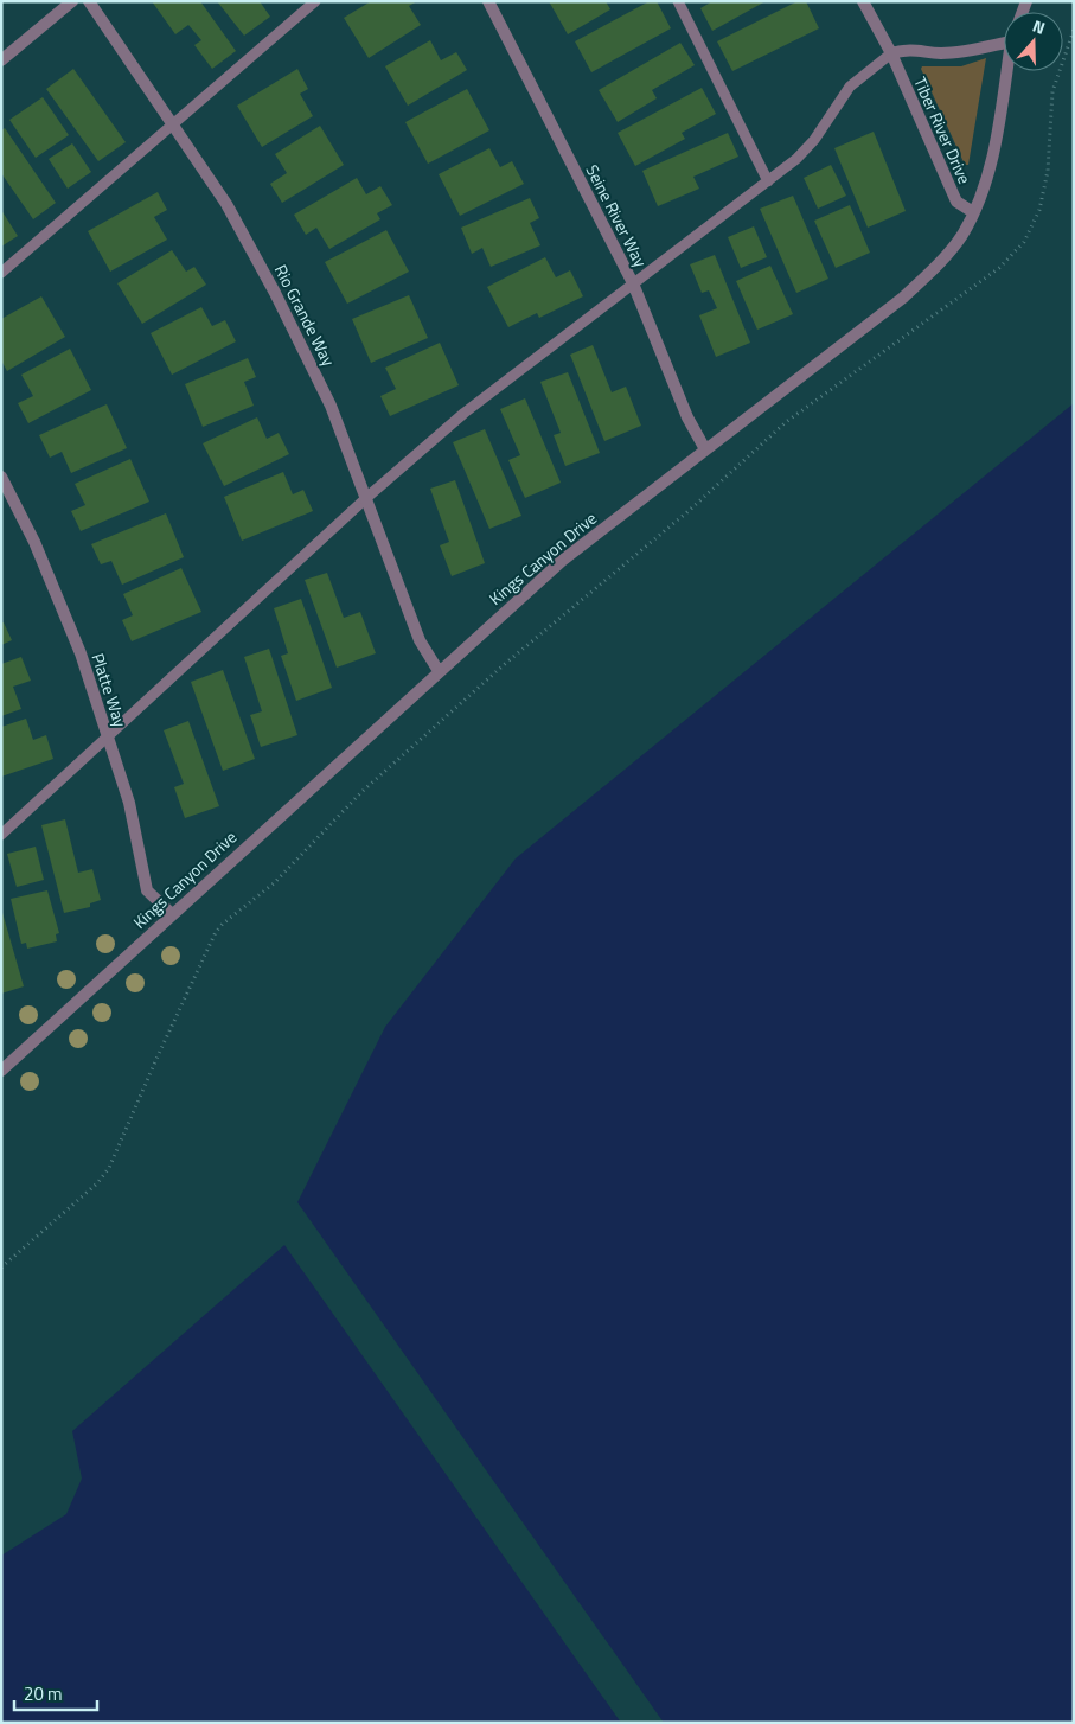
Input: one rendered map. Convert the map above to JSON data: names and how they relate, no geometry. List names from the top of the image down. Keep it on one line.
{"streets":{"street":["Tiber River Drive","Seine River Way","Rio Grande Way","Kings Canyon Drive","Platte Way"]},"crossings":[["Tiber River Drive","Kings Canyon Drive"],["Seine River Way","Kings Canyon Drive"],["Rio Grande Way","Kings Canyon Drive"],["Kings Canyon Drive","Platte Way"]],"scale_bar":"20 m","north":"top"}
